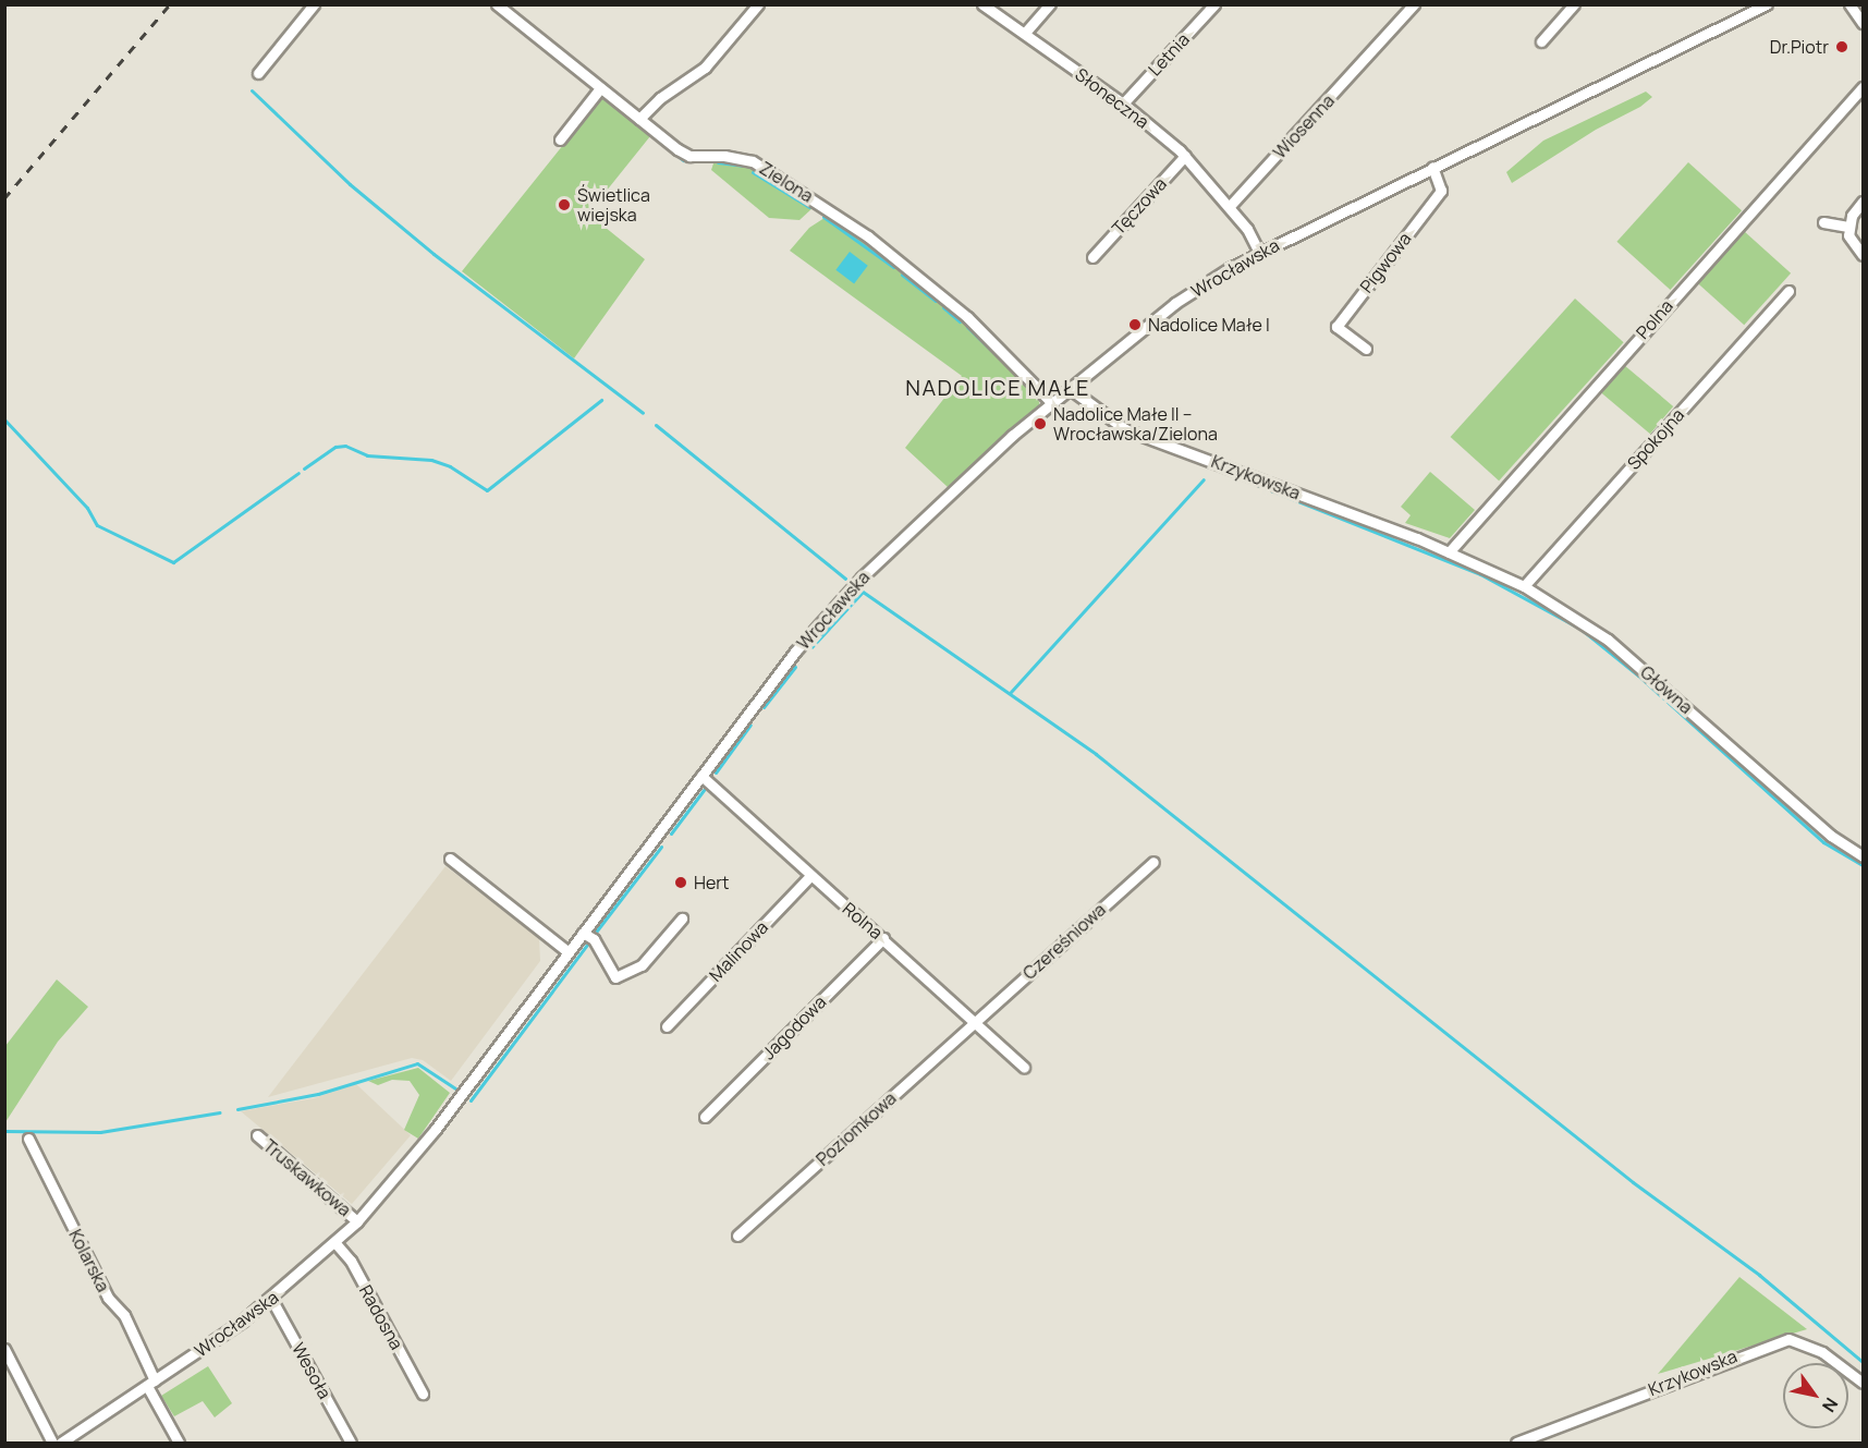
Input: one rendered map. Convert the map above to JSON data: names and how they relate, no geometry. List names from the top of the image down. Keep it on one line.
{"streets":{"street":["Letnia","Słoneczna","Wiosenna","Zielona","Tęczowa","Pigwowa","Wrocławska","Polna","Spokojna","Krzykowska","Główna","Rolna","Czereśniowa","Malinowa","Jagodowa","Poziomkowa","Truskawkowa","Kolarska","Radosna","Wesoła"]},"crossings":[["Letnia","Słoneczna"],["Słoneczna","Wiosenna"],["Słoneczna","Tęczowa"],["Zielona","Wrocławska"],["Pigwowa","Wrocławska"],["Wrocławska","Krzykowska"],["Wrocławska","Rolna"],["Wrocławska","Truskawkowa"],["Wrocławska","Kolarska"],["Wrocławska","Radosna"],["Wrocławska","Wesoła"],["Polna","Krzykowska"],["Polna","Główna"],["Spokojna","Główna"],["Krzykowska","Główna"],["Rolna","Czereśniowa"],["Rolna","Malinowa"],["Rolna","Jagodowa"],["Rolna","Poziomkowa"],["Czereśniowa","Poziomkowa"]],"districts":["NADOLICE MAŁE"],"places":["Dr.Piotr","Świetlica wiejska","Nadolice Małe I","Nadolice Małe II – Wrocławska/Zielona","Hert"],"north":"bottom right"}
